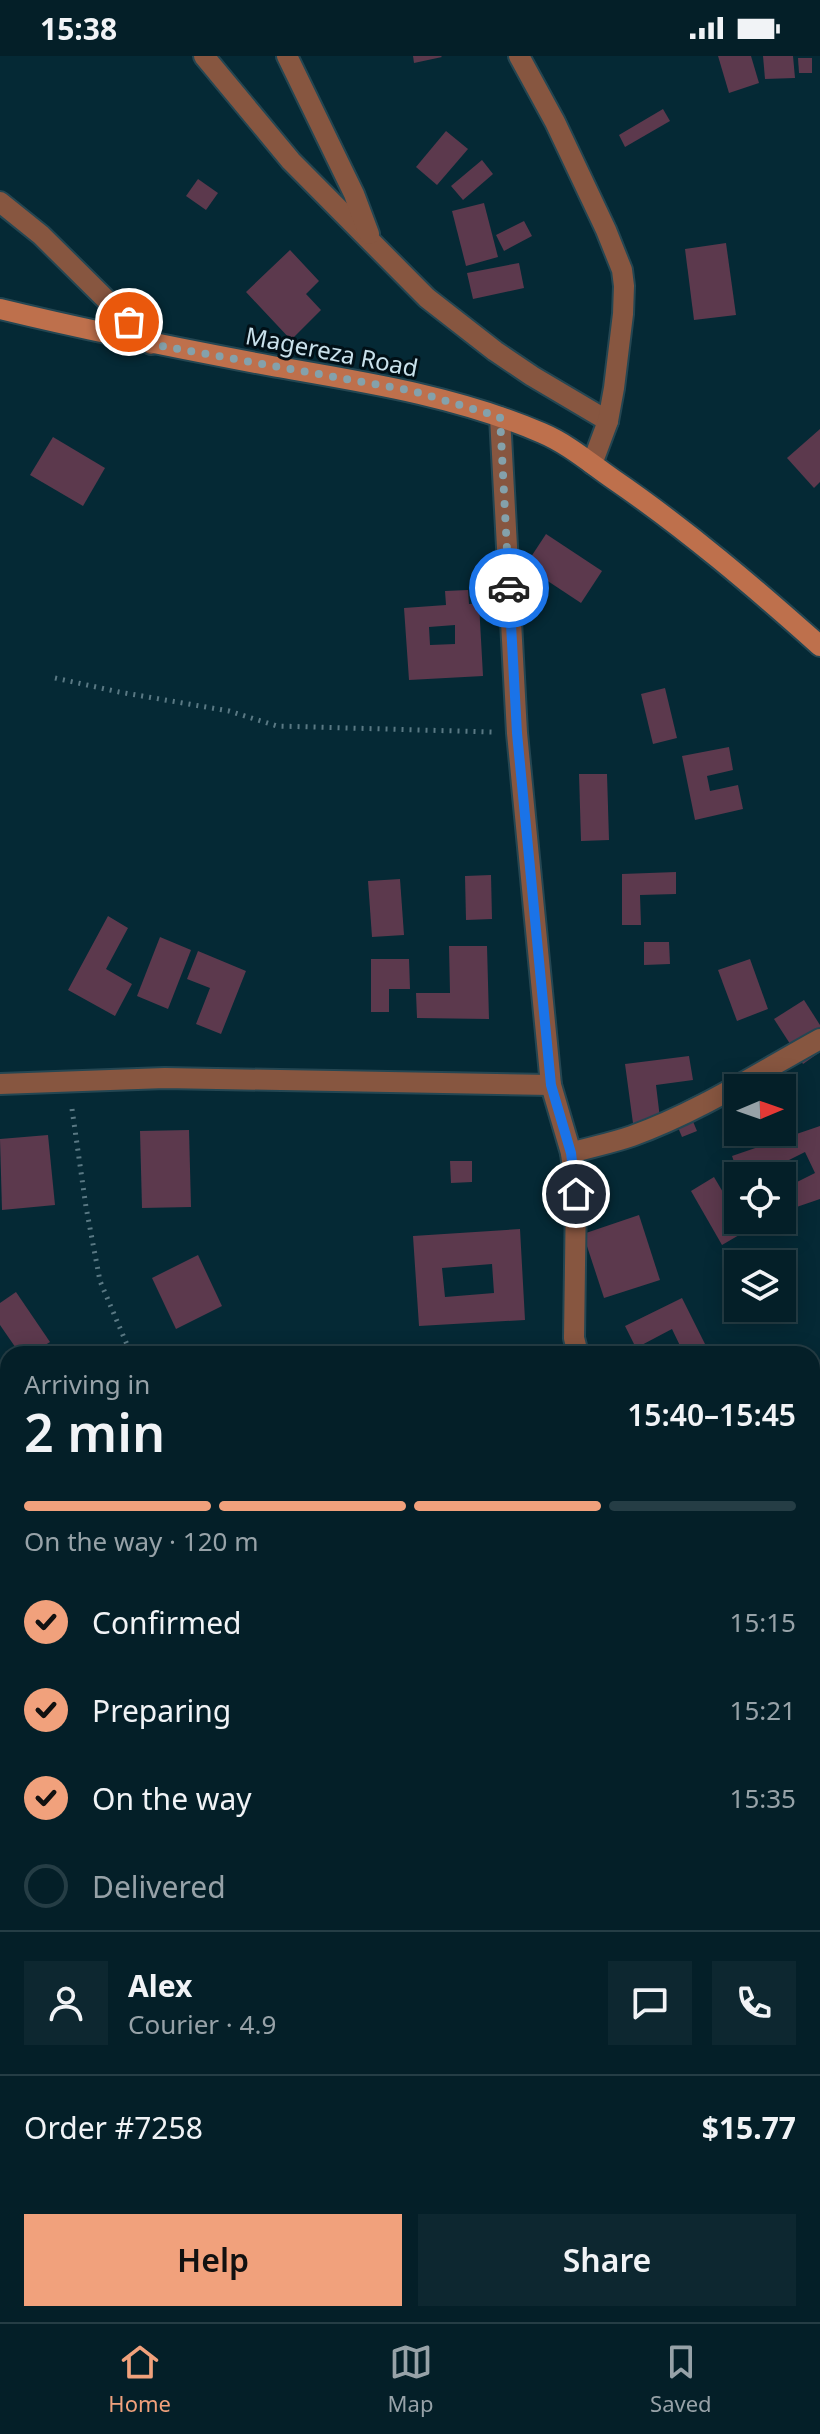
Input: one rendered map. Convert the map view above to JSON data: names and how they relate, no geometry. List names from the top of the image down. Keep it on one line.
{"streets":{"street":["Magereza Road"]},"north":"right","page":{"status":"15:38","heading":["2 min","Arriving in","15:40–15:45"],"panel":["Alex","Courier · 4.9","Order #7258","$15.77"],"bar":"On the way · 120 m","list":[["Confirmed","15:15"],["Preparing","15:21"],["On the way","15:35"],"Delivered"],"buttons":["Help","Share"],"tabs":["Home","Map","Saved"]}}
